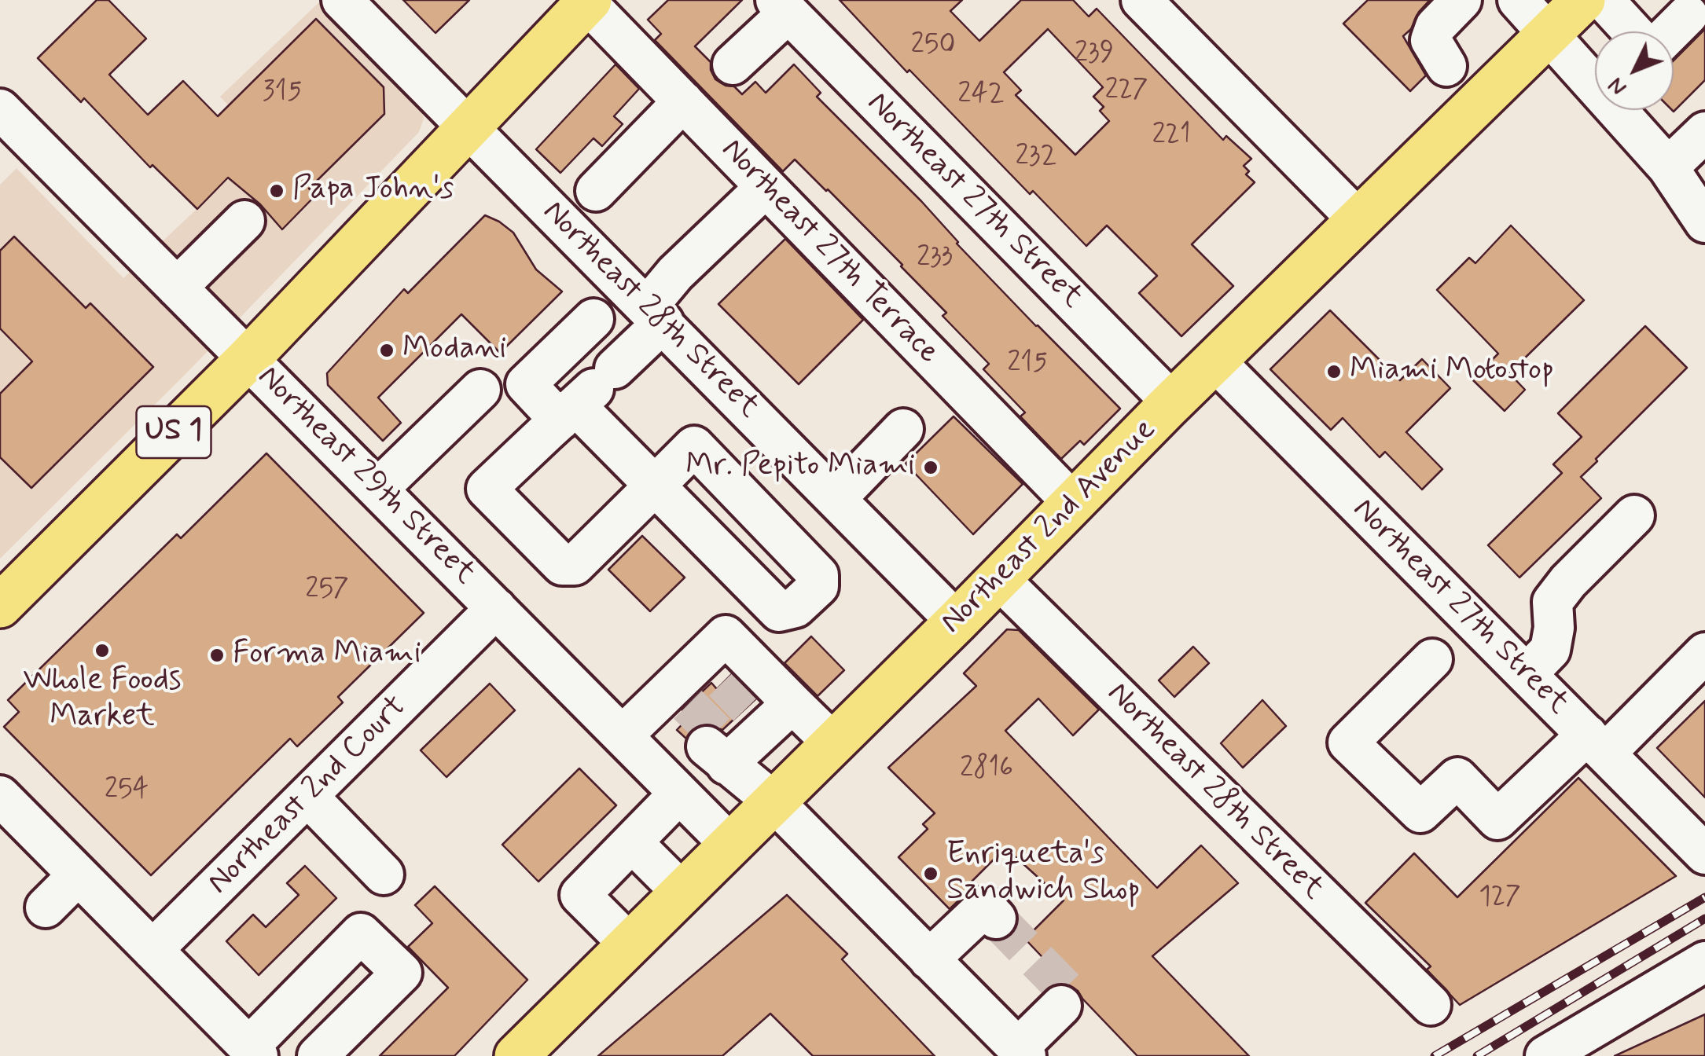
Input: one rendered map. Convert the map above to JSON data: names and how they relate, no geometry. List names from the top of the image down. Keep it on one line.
{"streets":{"main road":["US 1","Northeast 2nd Avenue"],"street":["Northeast 27th Street","Northeast 27th Terrace","Northeast 28th Street","Northeast 29th Street","Northeast 2nd Court"]},"crossings":[["Northeast 27th Street","Northeast 2nd Avenue"],["Northeast 27th Terrace","US 1"],["Northeast 27th Terrace","Northeast 2nd Avenue"],["Northeast 28th Street","US 1"],["Northeast 28th Street","Northeast 2nd Avenue"],["US 1","Northeast 29th Street"],["Northeast 29th Street","Northeast 2nd Avenue"],["Northeast 29th Street","Northeast 2nd Court"]],"places":["Papa John's","Modani","Miami Motostop","Mr. Pepito Miami","Whole Foods Market","Forma Miami","Enriqueta's Sandwich Shop"],"house_numbers":["250","239","227","315","242","221","232","233","215","257","2816","254","127"],"north":"bottom left"}
